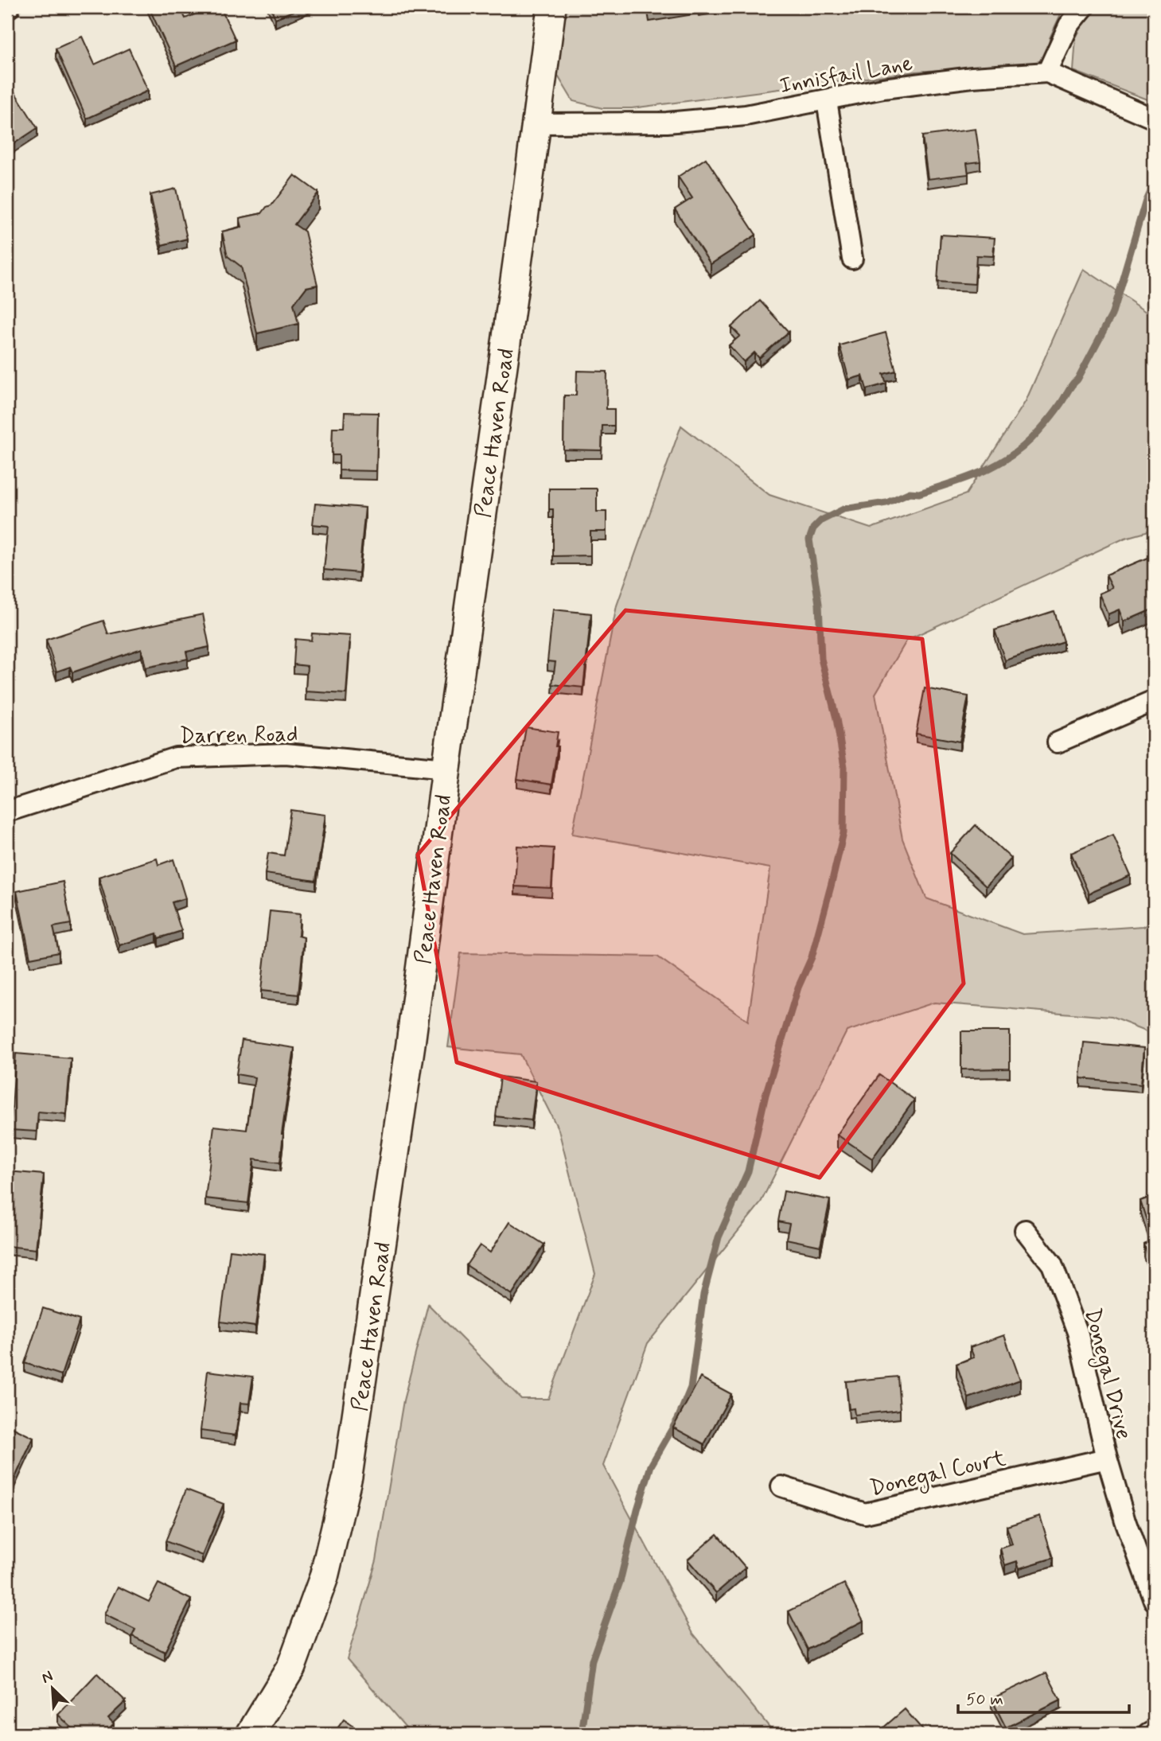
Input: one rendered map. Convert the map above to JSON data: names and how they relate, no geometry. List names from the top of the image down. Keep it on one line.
{"streets":{"main road":["Peace Haven Road"],"street":["Innisfail Lane","Darren Road","Donegal Drive","Donegal Court"]},"crossings":[["Innisfail Lane","Peace Haven Road"],["Peace Haven Road","Darren Road"],["Donegal Drive","Donegal Court"]],"scale_bar":"50 m","north":"top left"}
